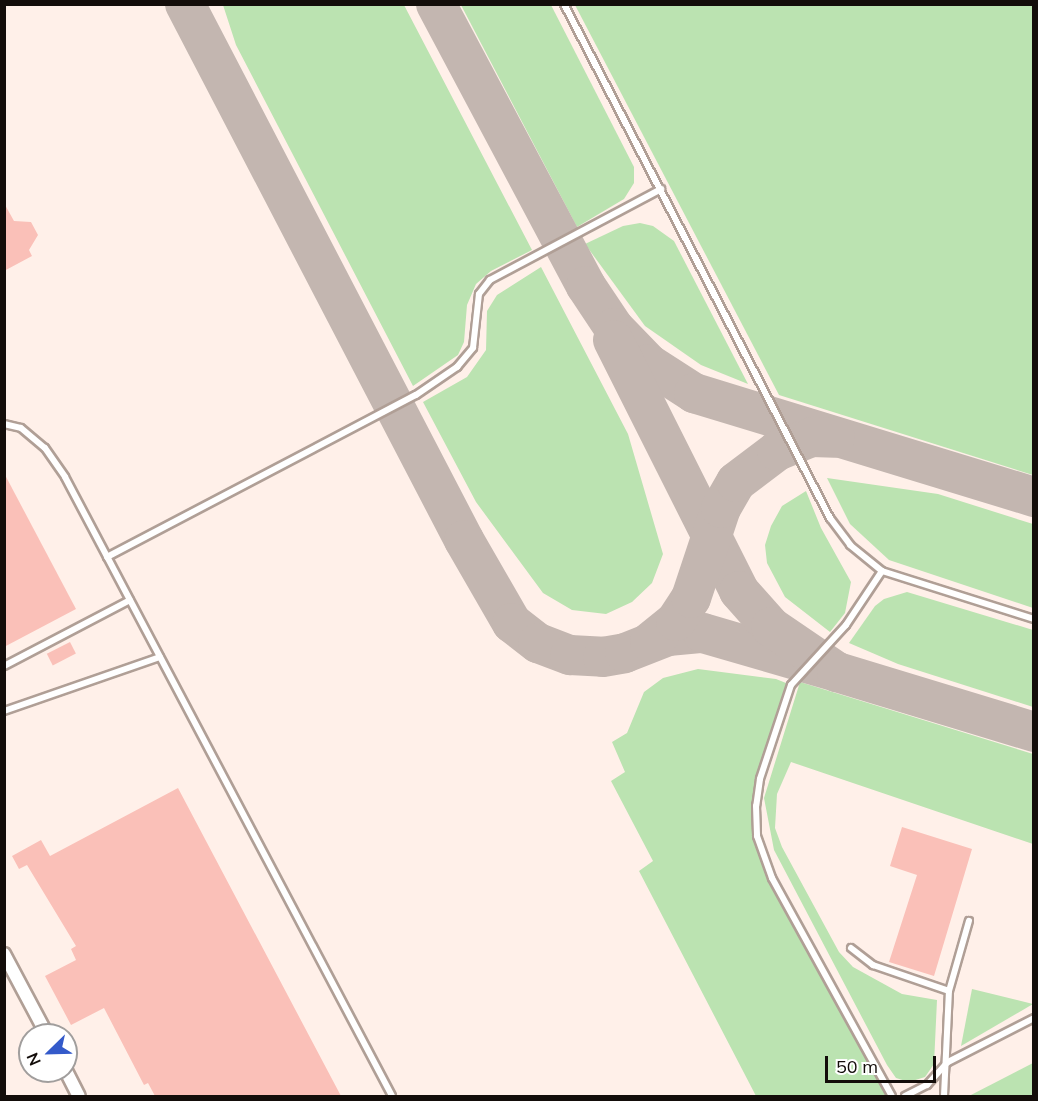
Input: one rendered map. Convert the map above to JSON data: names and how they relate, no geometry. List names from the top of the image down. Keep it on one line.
{"scale_bar":"50 m","north":"bottom left"}
